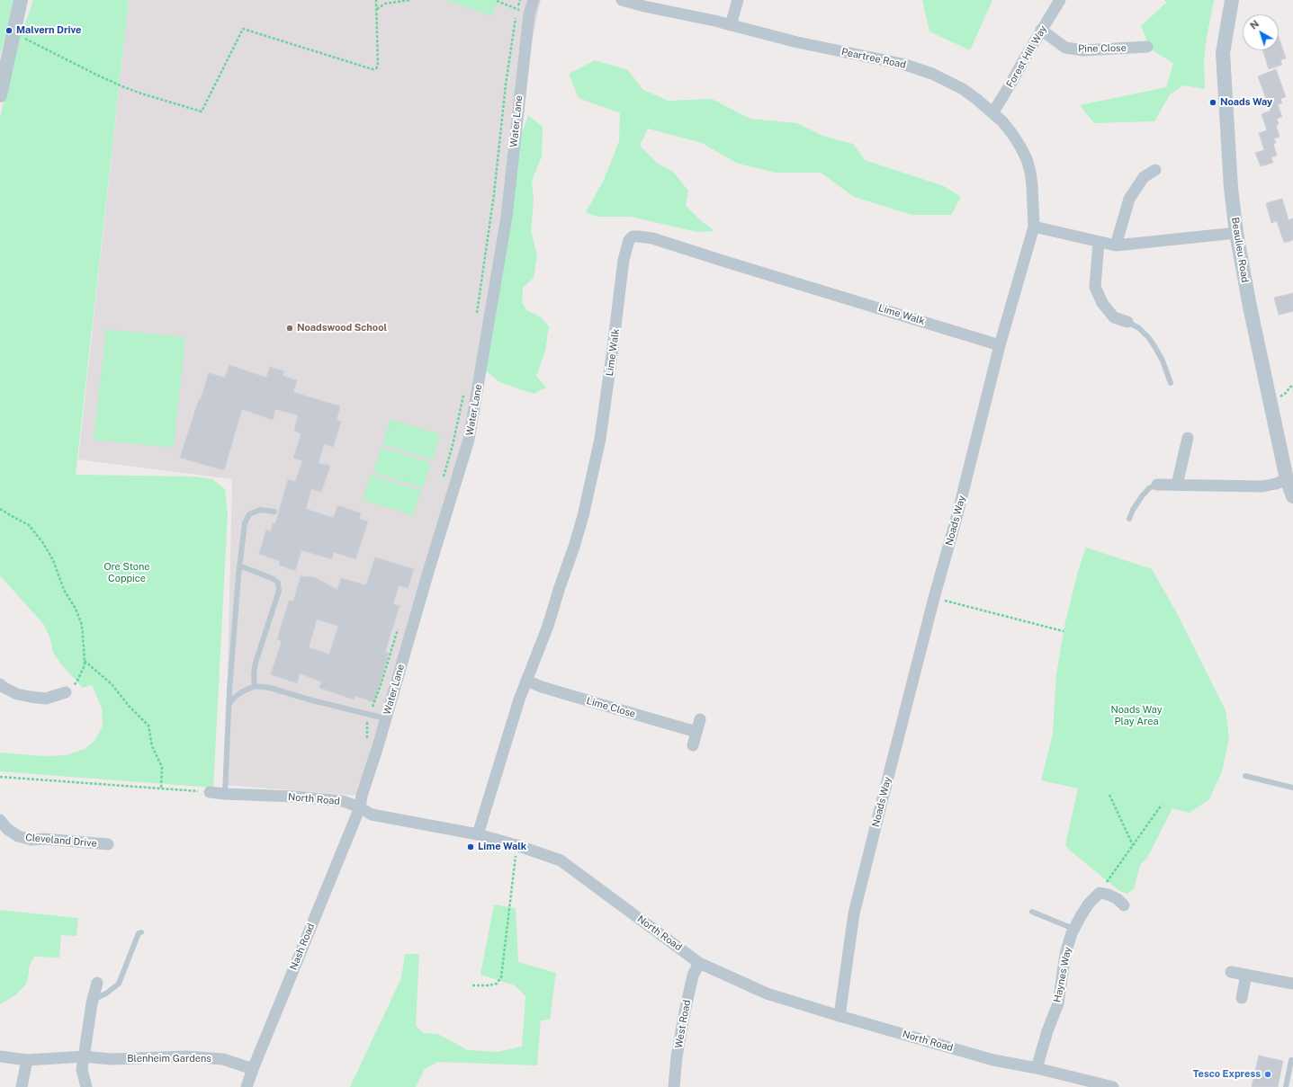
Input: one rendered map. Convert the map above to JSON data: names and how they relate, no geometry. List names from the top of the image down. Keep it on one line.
{"streets":{"street":["Pine Close","Forest Hill Way","Peartree Road","Water Lane","Beaulieu Road","Lime Walk","Noads Way","Lime Close","North Road","Cleveland Drive","Nash Road","Haynes Way","West Road","Blenheim Gardens"]},"crossings":[["Pine Close","Forest Hill Way"],["Forest Hill Way","Peartree Road"],["Peartree Road","Noads Way"],["Water Lane","North Road"],["Water Lane","Nash Road"],["Lime Walk","Noads Way"],["Lime Walk","Lime Close"],["Lime Walk","North Road"],["Noads Way","North Road"],["North Road","Nash Road"],["North Road","Haynes Way"],["North Road","West Road"],["Nash Road","Blenheim Gardens"]],"parks":["Ore Stone Coppice","Noads Way Play Area"],"places":["Malvern Drive","Noads Way","Noadswood School","Lime Walk","Tesco Express"],"north":"top left"}
